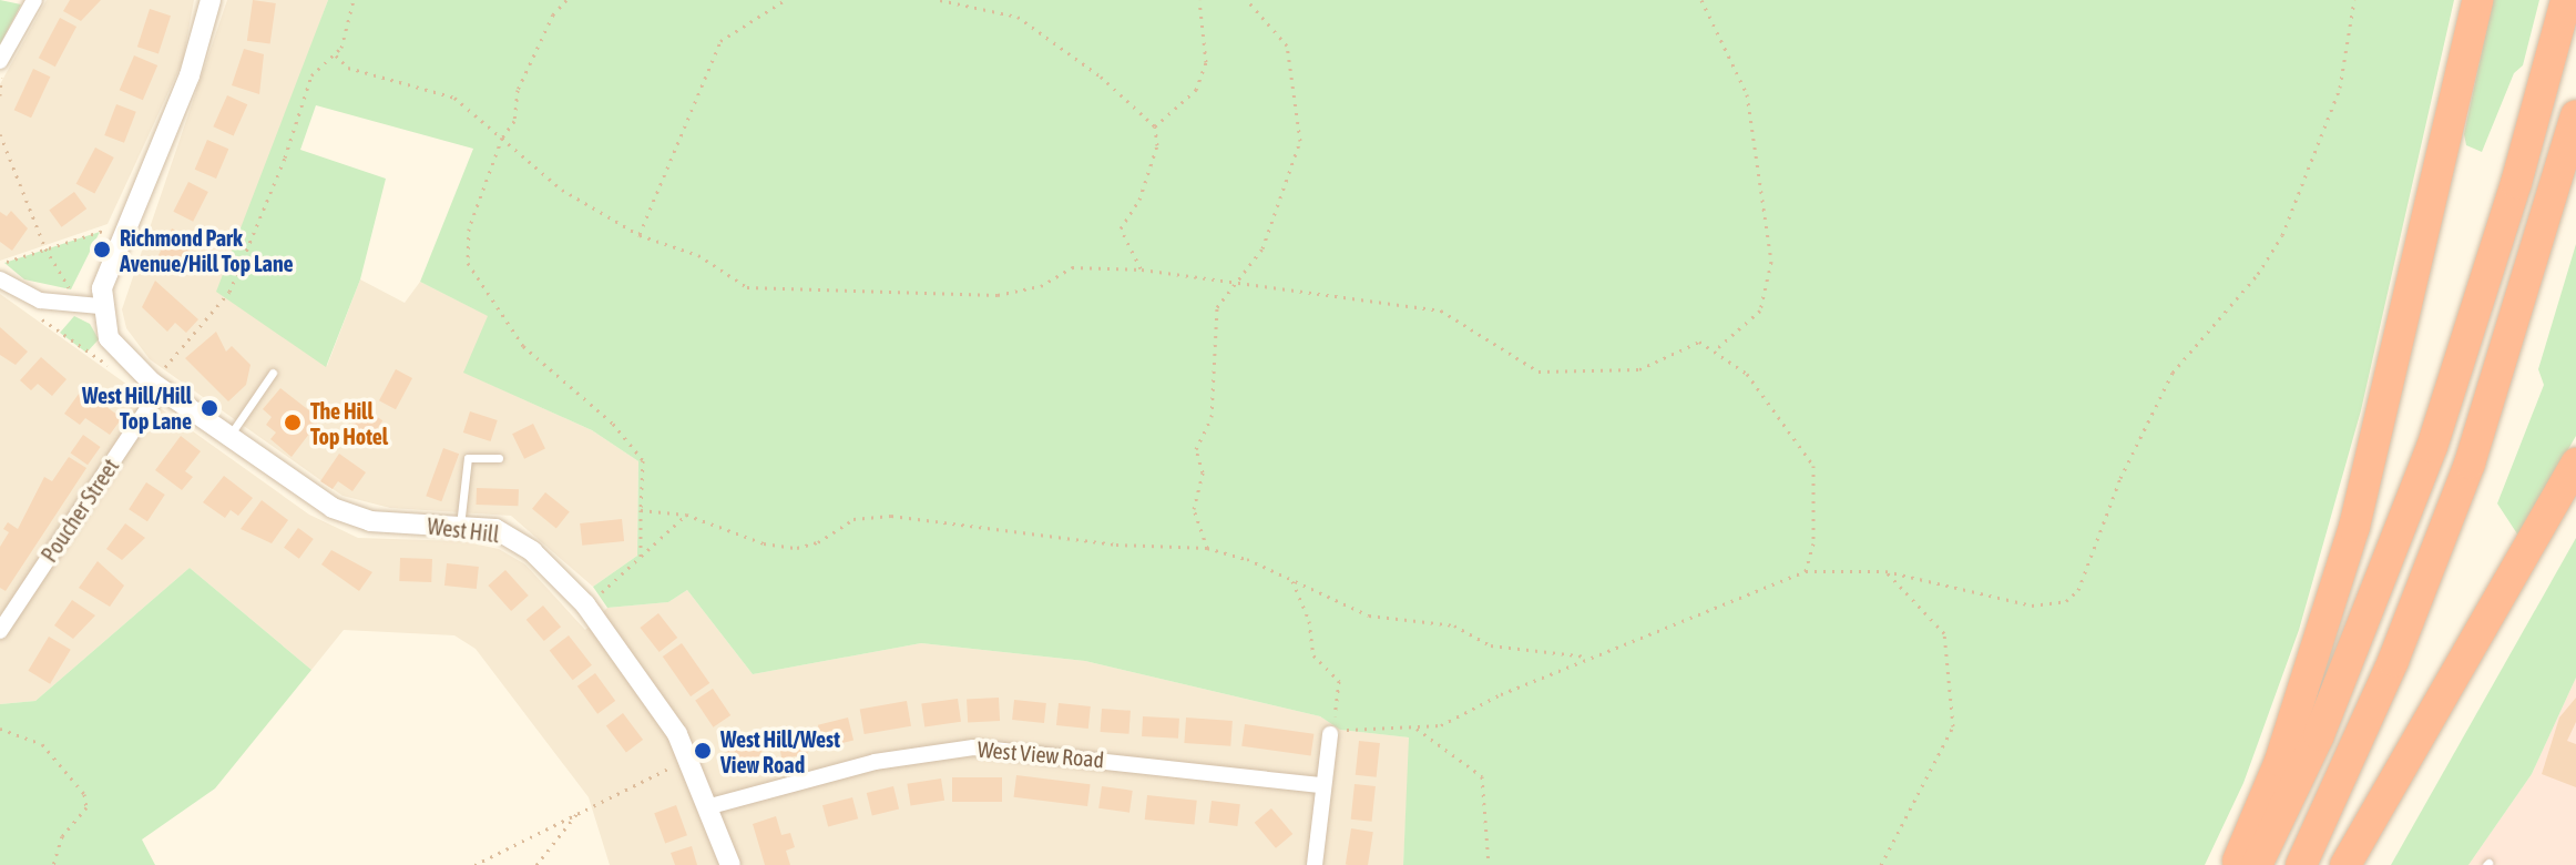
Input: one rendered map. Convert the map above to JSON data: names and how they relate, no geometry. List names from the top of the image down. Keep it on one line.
{"streets":{"street":["Poucher Street","West Hill","West View Road"]},"crossings":[["Poucher Street","West Hill"],["West Hill","West View Road"]],"places":["Richmond Park Avenue/Hill Top Lane","West Hill/Hill Top Lane","The Hill Top Hotel","West Hill/West View Road"]}
